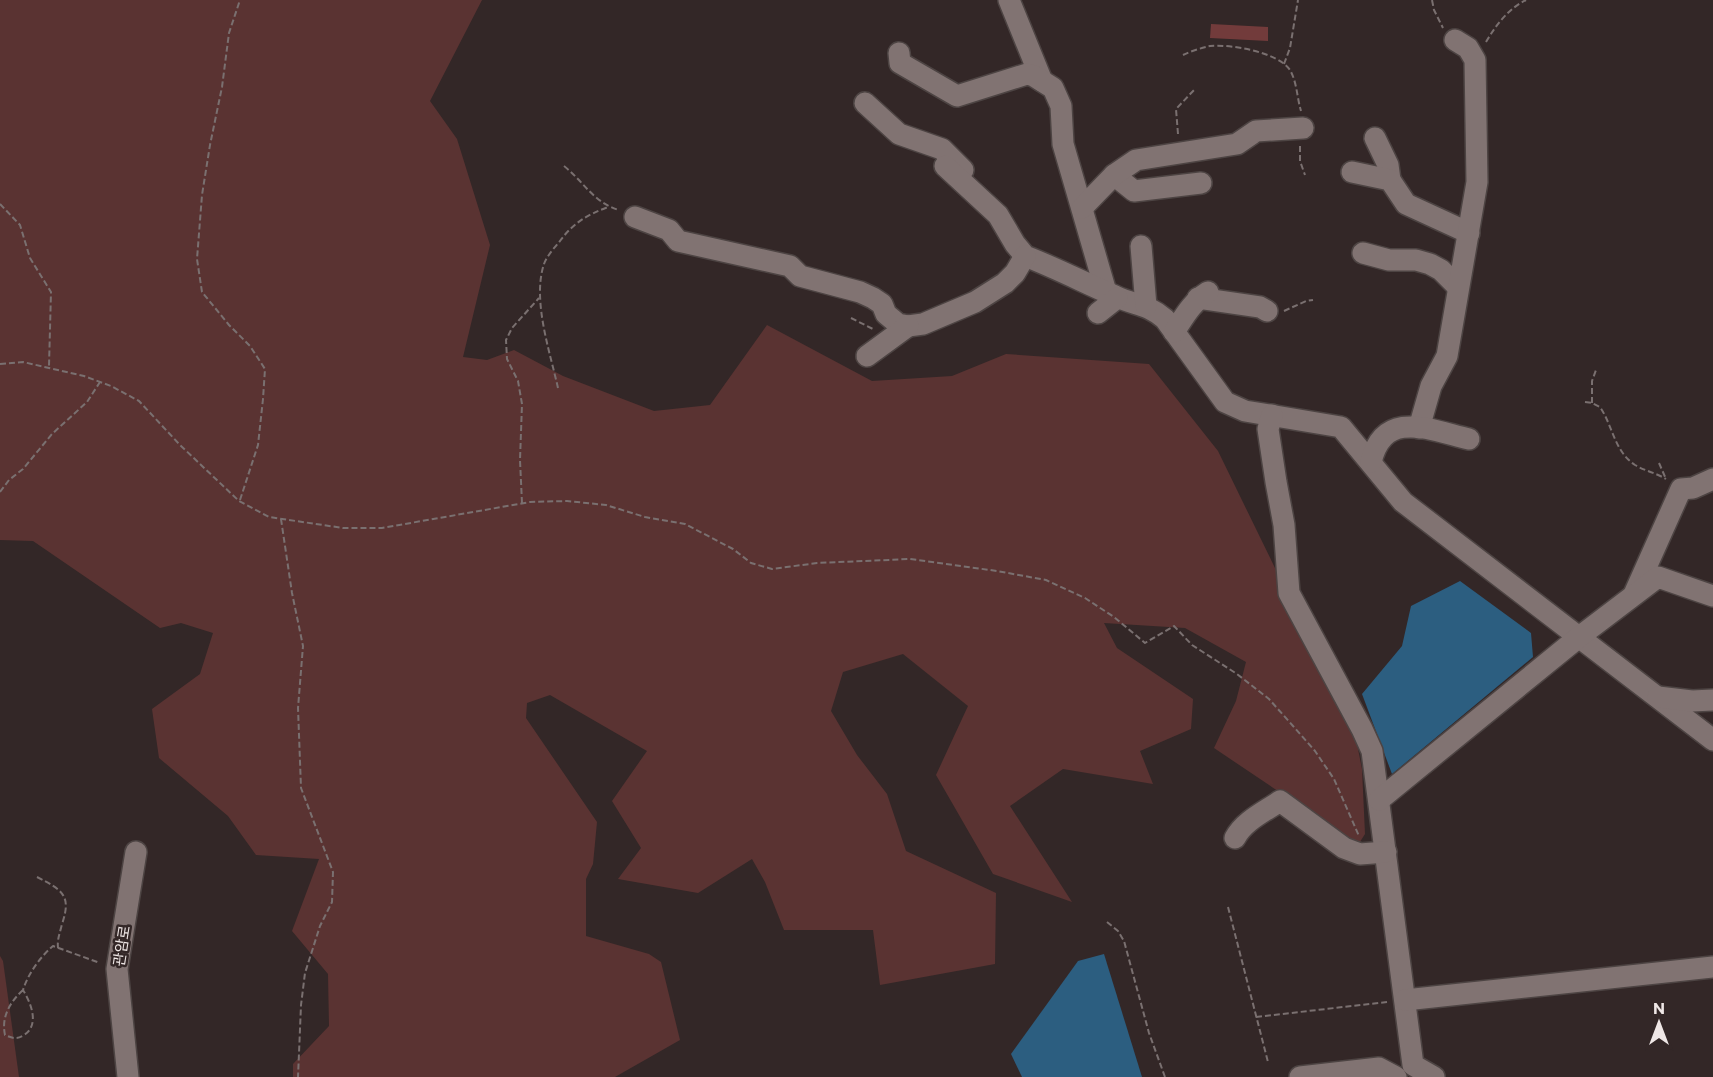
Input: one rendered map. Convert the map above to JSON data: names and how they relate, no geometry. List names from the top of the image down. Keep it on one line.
{"streets":{"street":["관암로"]},"north":"top"}
